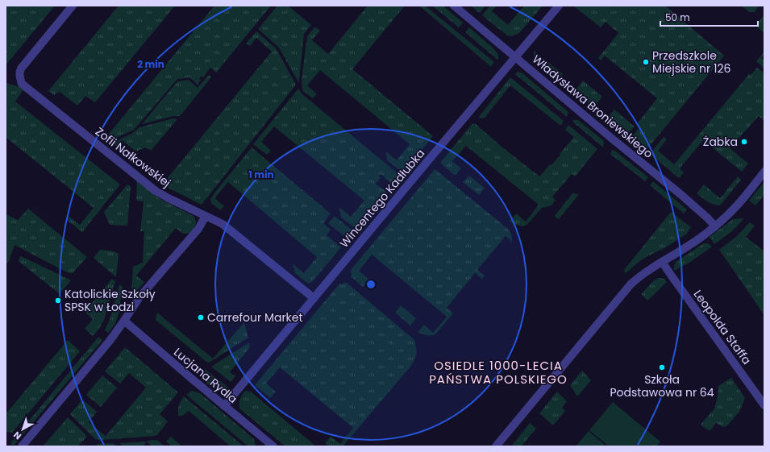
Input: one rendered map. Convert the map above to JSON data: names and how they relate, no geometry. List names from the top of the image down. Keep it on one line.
{"streets":{"street":["Władysława Broniewskiego","Zofii Nałkowskiej","Wincentego Kadłubka","Leopolda Staffa","Lucjana Rydla"]},"crossings":[["Władysława Broniewskiego","Wincentego Kadłubka"],["Zofii Nałkowskiej","Wincentego Kadłubka"],["Wincentego Kadłubka","Lucjana Rydla"]],"districts":["OSIEDLE 1000-LECIA PAŃSTWA POLSKIEGO"],"places":["Przedszkole Miejskie nr 126","Żabka","Katolickie Szkoły SPSK w Łodzi","Carrefour Market","Szkoła Podstawowa nr 64"],"scale_bar":"50 m","north":"bottom left","rings":["2 min","1 min"]}
